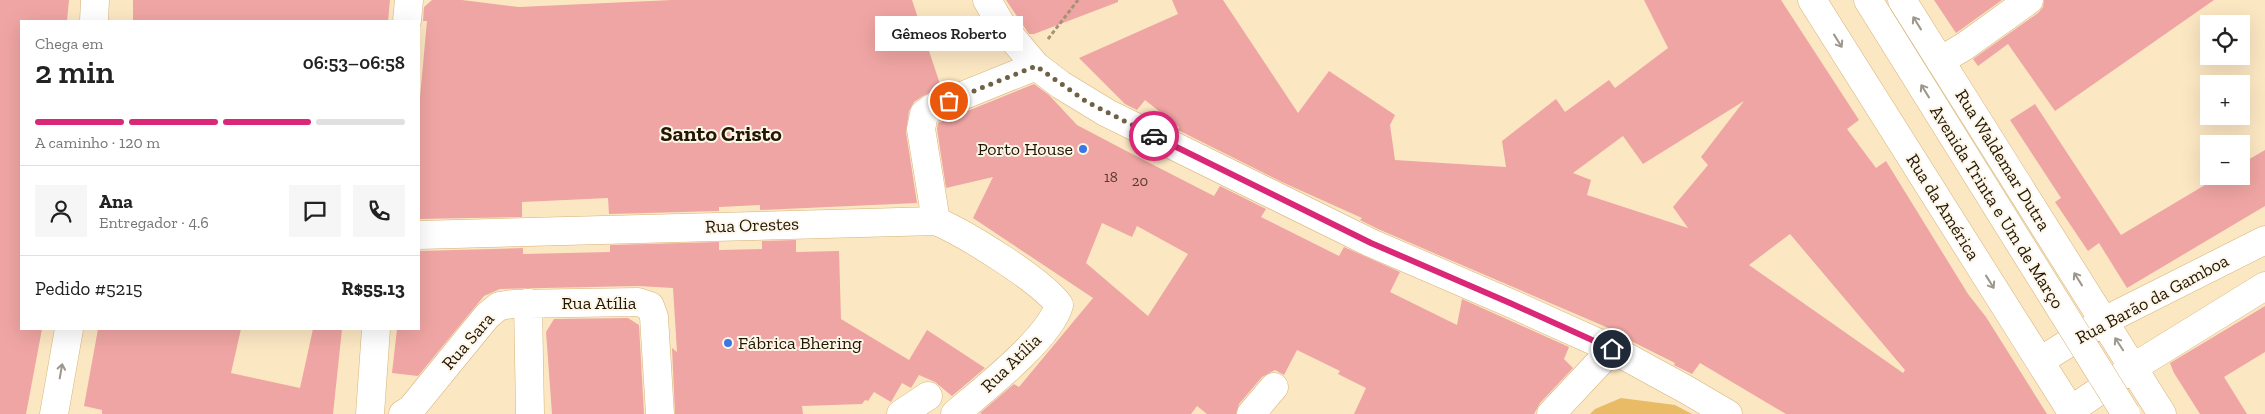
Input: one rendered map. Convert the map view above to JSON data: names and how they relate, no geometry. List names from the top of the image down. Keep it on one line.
{"streets":{"street":["Rua Waldemar Dutra","Rua da América","Avenida Trinta e Um de Março","Rua Orestes","Rua Barão da Gamboa","Rua Atília","Rua Sara"]},"crossings":[["Rua Waldemar Dutra","Rua Barão da Gamboa"],["Rua da América","Rua Barão da Gamboa"],["Rua Orestes","Rua Atília"],["Rua Atília","Rua Sara"]],"one_way":["Rua Waldemar Dutra","Rua da América","Avenida Trinta e Um de Março"],"districts":["Santo Cristo"],"places":["Gêmeos Roberto","Porto House","Fábrica Bhering"],"house_numbers":["18","20"],"page":{"map_buttons":["+","−"],"bubble":"Gêmeos Roberto","heading":["2 min","Chega em","06:53–06:58"],"panel":["Ana","Entregador · 4.6","Pedido #5215","R$55.13"],"bar":"A caminho · 120 m"}}
